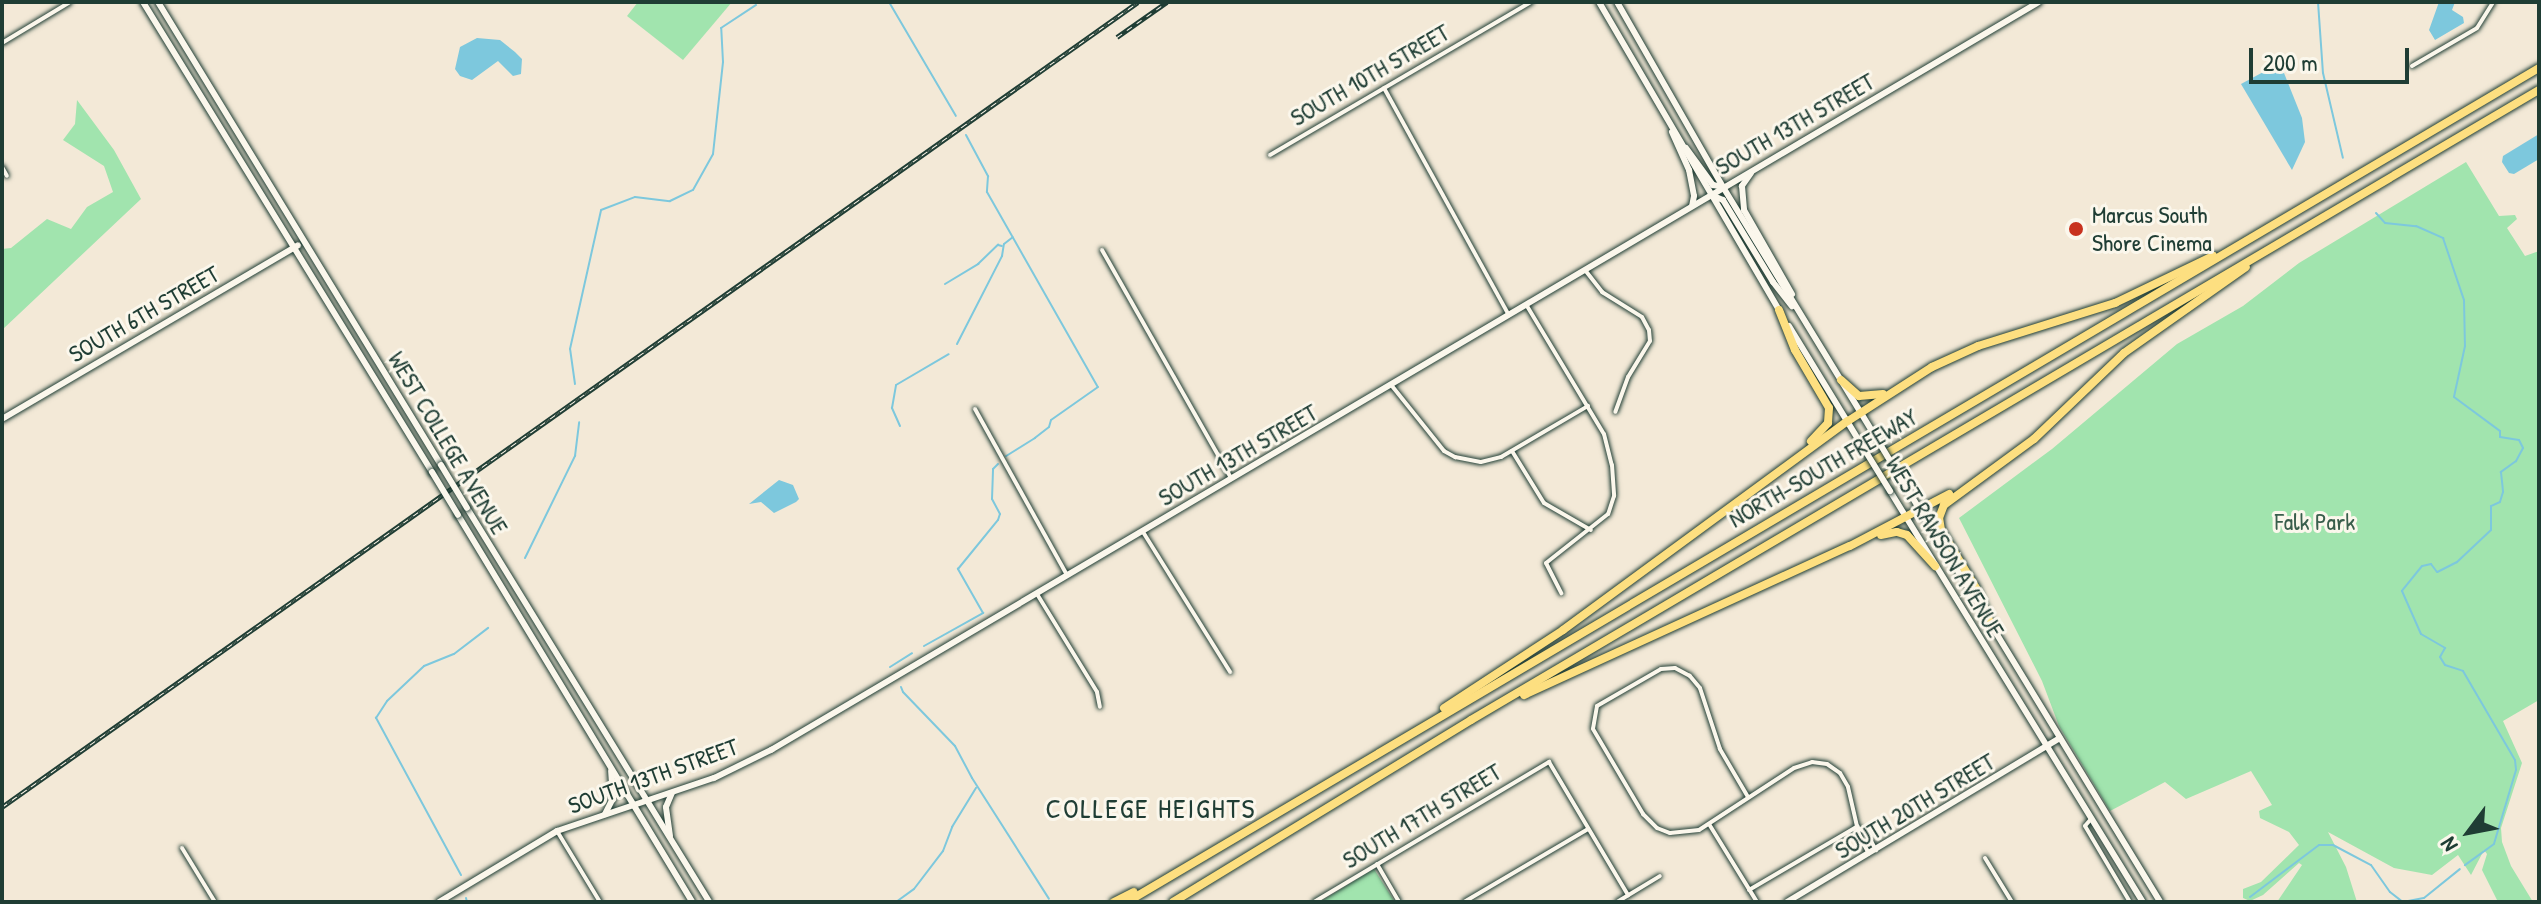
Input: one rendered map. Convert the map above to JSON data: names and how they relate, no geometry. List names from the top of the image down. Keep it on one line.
{"streets":{"highway":["NORTH-SOUTH FREEWAY"],"main road":["SOUTH 13TH STREET","SOUTH 6TH STREET","WEST COLLEGE AVENUE","WEST RAWSON AVENUE","SOUTH 20TH STREET"],"street":["SOUTH 10TH STREET","SOUTH 17TH STREET"]},"crossings":[["SOUTH 13TH STREET","WEST COLLEGE AVENUE"],["SOUTH 13TH STREET","WEST RAWSON AVENUE"],["SOUTH 6TH STREET","WEST COLLEGE AVENUE"],["WEST RAWSON AVENUE","SOUTH 20TH STREET"]],"districts":["COLLEGE HEIGHTS"],"parks":["Falk Park"],"places":["Marcus South Shore Cinema"],"scale_bar":"200 m","north":"bottom left"}
